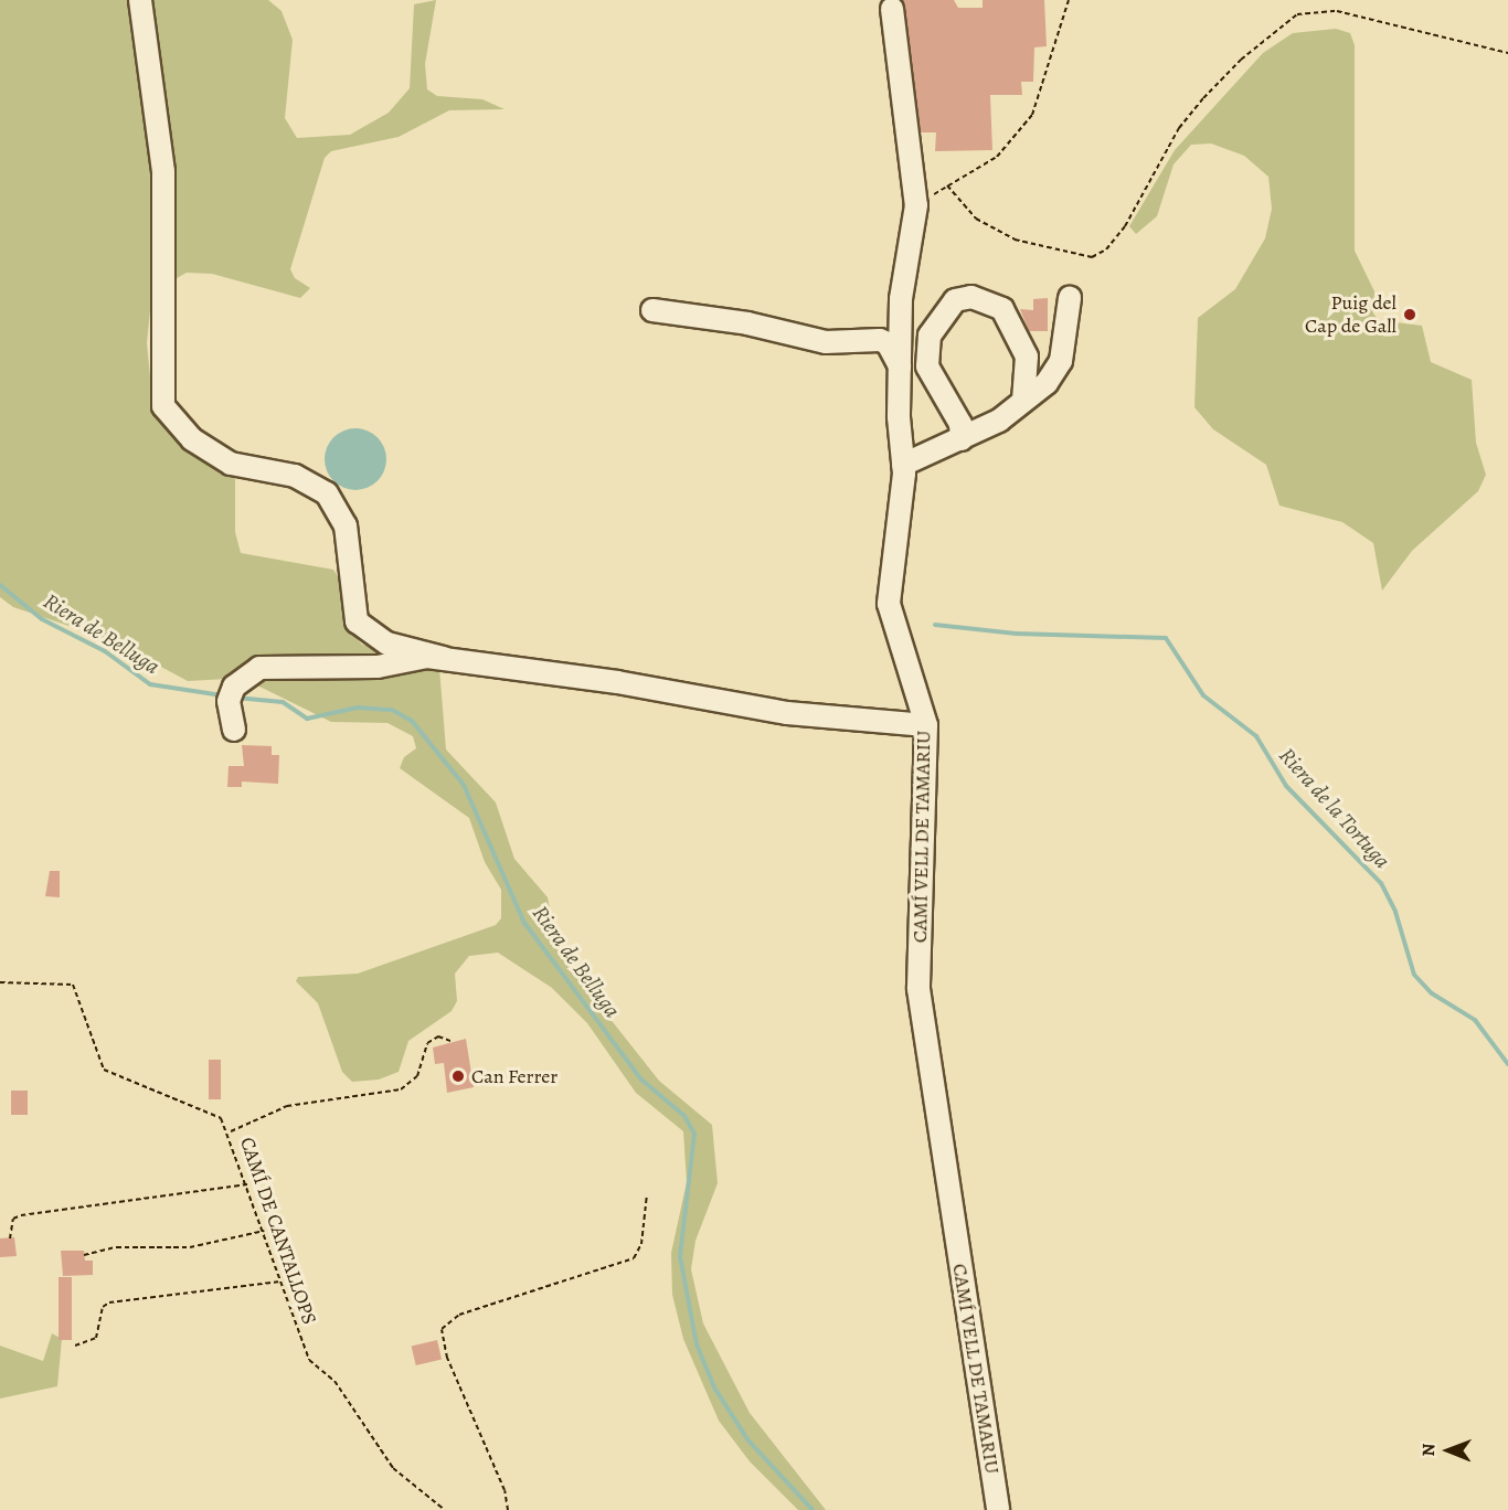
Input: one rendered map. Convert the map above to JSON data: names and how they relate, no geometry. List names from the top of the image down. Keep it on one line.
{"streets":{"street":["CAMÍ VELL DE TAMARIU"],"path":["CAMÍ DE CANTALLOPS"]},"water":["Riera de Belluga","Riera de la Tortuga"],"places":["Puig del Cap de Gall","Can Ferrer"],"north":"left"}
